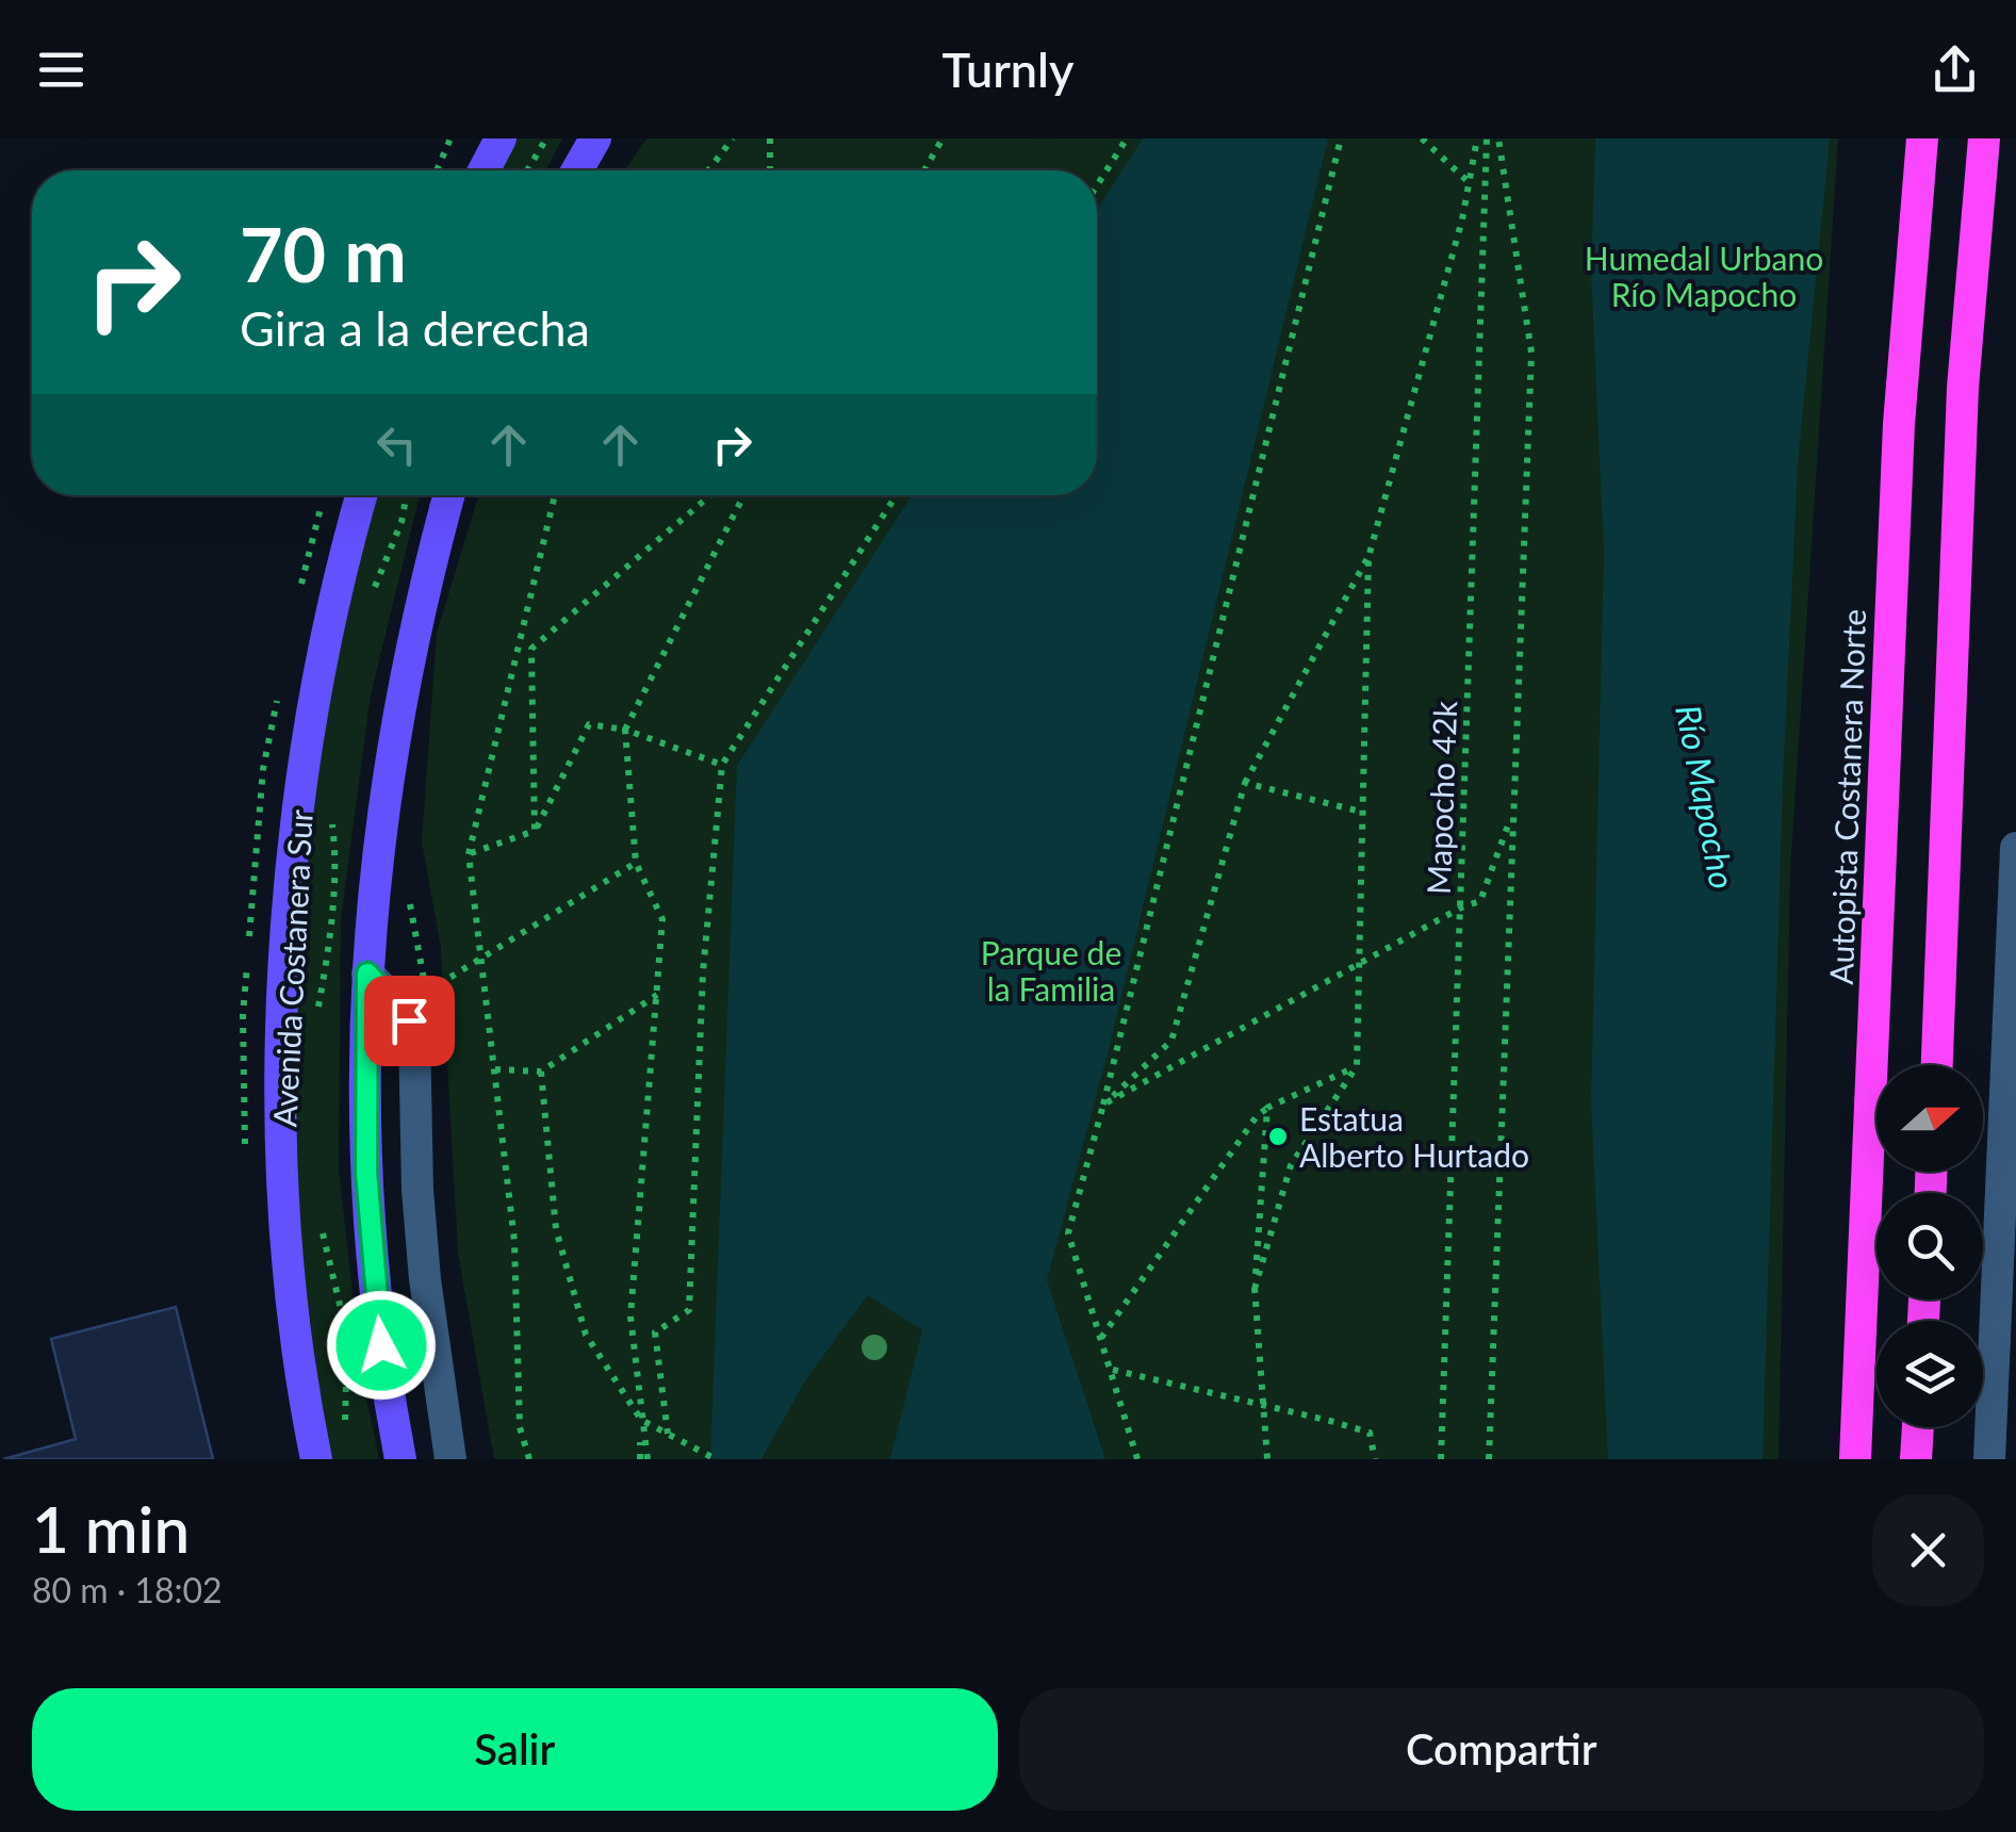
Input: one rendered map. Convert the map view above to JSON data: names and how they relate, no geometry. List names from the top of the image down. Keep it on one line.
{"streets":{"highway":["Autopista Costanera Norte"],"main road":["Avenida Costanera Sur"],"path":["Mapocho 42k"]},"water":["Río Mapocho"],"parks":["Humedal Urbano Río Mapocho","Parque de la Familia"],"places":["Estatua Alberto Hurtado"],"north":"right","page":{"header":"Turnly","turn":["70 m","Gira a la derecha"],"heading":["1 min","80 m · 18:02"],"buttons":["Salir","Compartir"]}}
